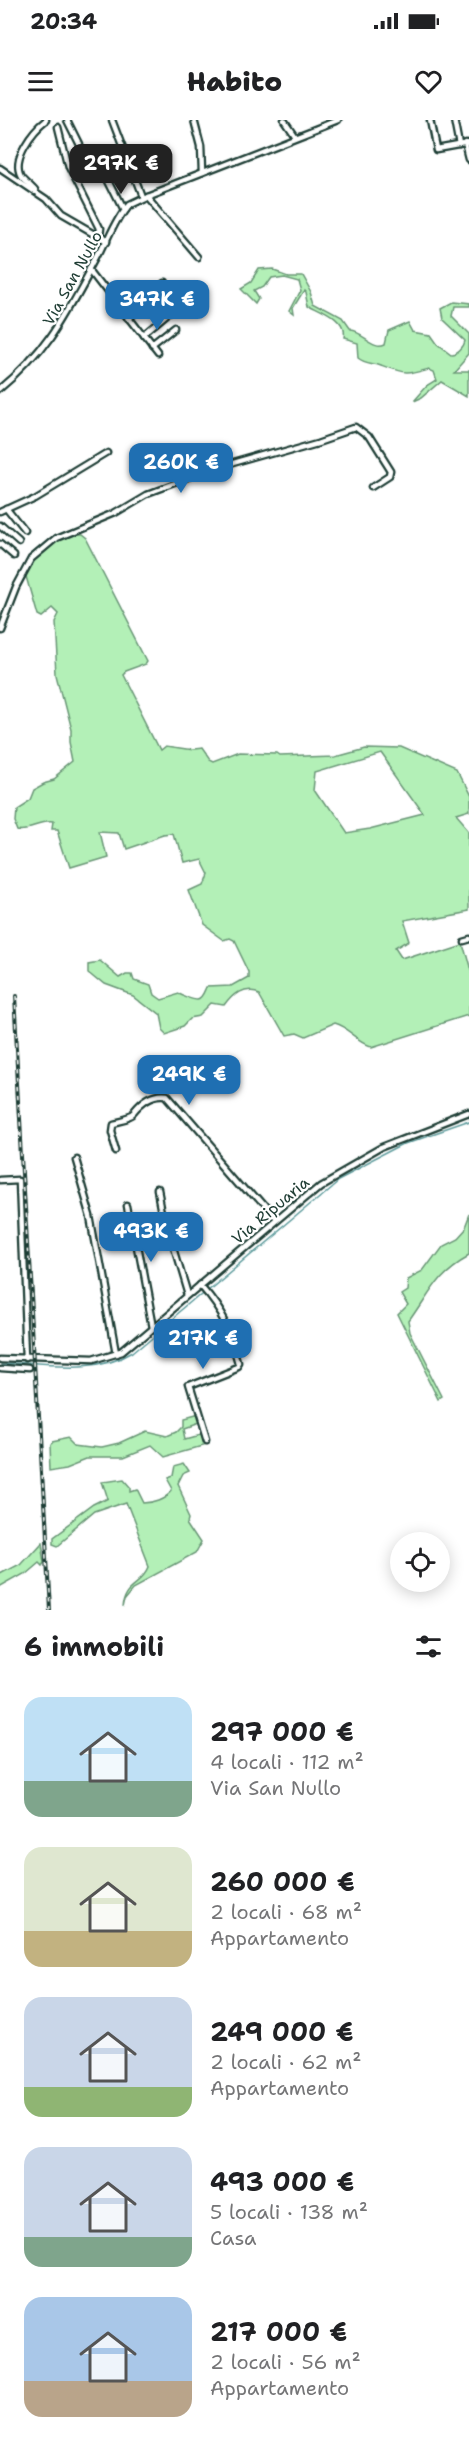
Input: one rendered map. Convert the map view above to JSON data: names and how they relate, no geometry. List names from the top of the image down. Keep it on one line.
{"streets":{"street":["Via San Nullo","Via Ripuaria"]},"page":{"status":"20:34","header":"Habito","price":["297K €","347K €","260K €","249K €","493K €","217K €"],"heading":"6 immobili","list":[{"name":"297 000 €","note":"4 locali · 112 m² · Via San Nullo"},{"name":"260 000 €","note":"2 locali · 68 m² · Appartamento"},{"name":"249 000 €","note":"2 locali · 62 m² · Appartamento"},{"name":"493 000 €","note":"5 locali · 138 m² · Casa"},{"name":"217 000 €","note":"2 locali · 56 m² · Appartamento"}]}}
